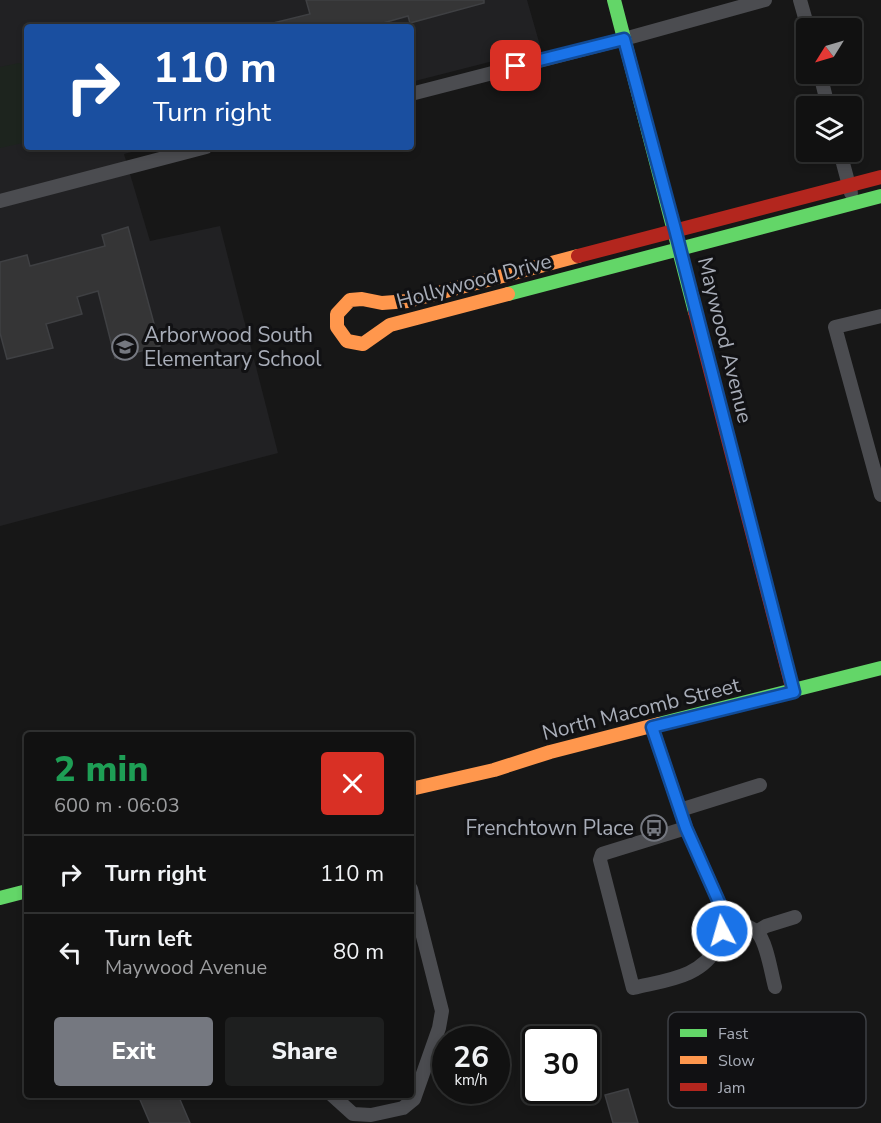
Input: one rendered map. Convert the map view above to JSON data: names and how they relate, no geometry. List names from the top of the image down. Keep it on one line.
{"streets":{"street":["Hollywood Drive","Maywood Avenue","North Macomb Street"]},"crossings":[["Hollywood Drive","Maywood Avenue"],["Maywood Avenue","North Macomb Street"]],"places":{"school or university":["Arborwood South Elementary School"],"bus stop":["Frenchtown Place"]},"legend":["Fast","Slow","Jam"],"north":"bottom left","page":{"turn":["110 m","Turn right"],"heading":["2 min","600 m · 06:03"],"list":[{"name":"Turn right","value":"110 m"},{"name":"Turn left","note":"Maywood Avenue","value":"80 m"}],"buttons":["Exit","Share"],"speed":"26 km/h","limit":"30"}}
